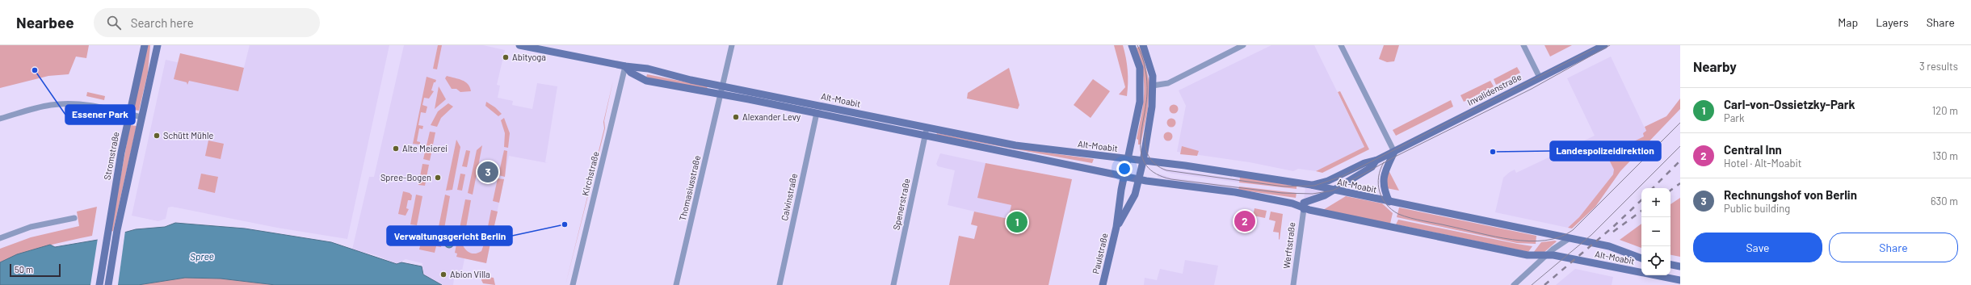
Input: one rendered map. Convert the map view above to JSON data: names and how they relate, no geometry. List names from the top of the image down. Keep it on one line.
{"streets":{"main road":["Invalidenstraße","Alt-Moabit","Stromstraße","Paulstraße"],"street":["Kirchstraße","Thomasiusstraße","Calvinstraße","Spenerstraße","Werftstraße"]},"crossings":[["Invalidenstraße","Alt-Moabit"],["Invalidenstraße","Werftstraße"],["Alt-Moabit","Kirchstraße"],["Alt-Moabit","Thomasiusstraße"],["Alt-Moabit","Calvinstraße"],["Alt-Moabit","Spenerstraße"],["Alt-Moabit","Werftstraße"],["Alt-Moabit","Paulstraße"]],"water":["Spree"],"places":["Abityoga","Essener Park","Alexander Levy","Schütt Mühle","Alte Meierei","Landespolizeidirektion","Spree-Bogen","Verwaltungsgericht Berlin","Abion Villa"],"scale_bar":"50 m","page":{"header":"Nearbee","search":"Search here","nav":["Map","Layers","Share"],"heading":["Nearby","3 results"],"list":[{"mark":"1","name":"Carl-von-Ossietzky-Park","note":"Park","value":"120 m"},{"mark":"2","name":"Central Inn","note":"Hotel · Alt-Moabit","value":"130 m"},{"mark":"3","name":"Rechnungshof von Berlin","note":"Public building","value":"630 m"}],"pins":["3","2","1"],"map_buttons":["+","−"],"buttons":["Save","Share"],"scale":"50 m"}}
